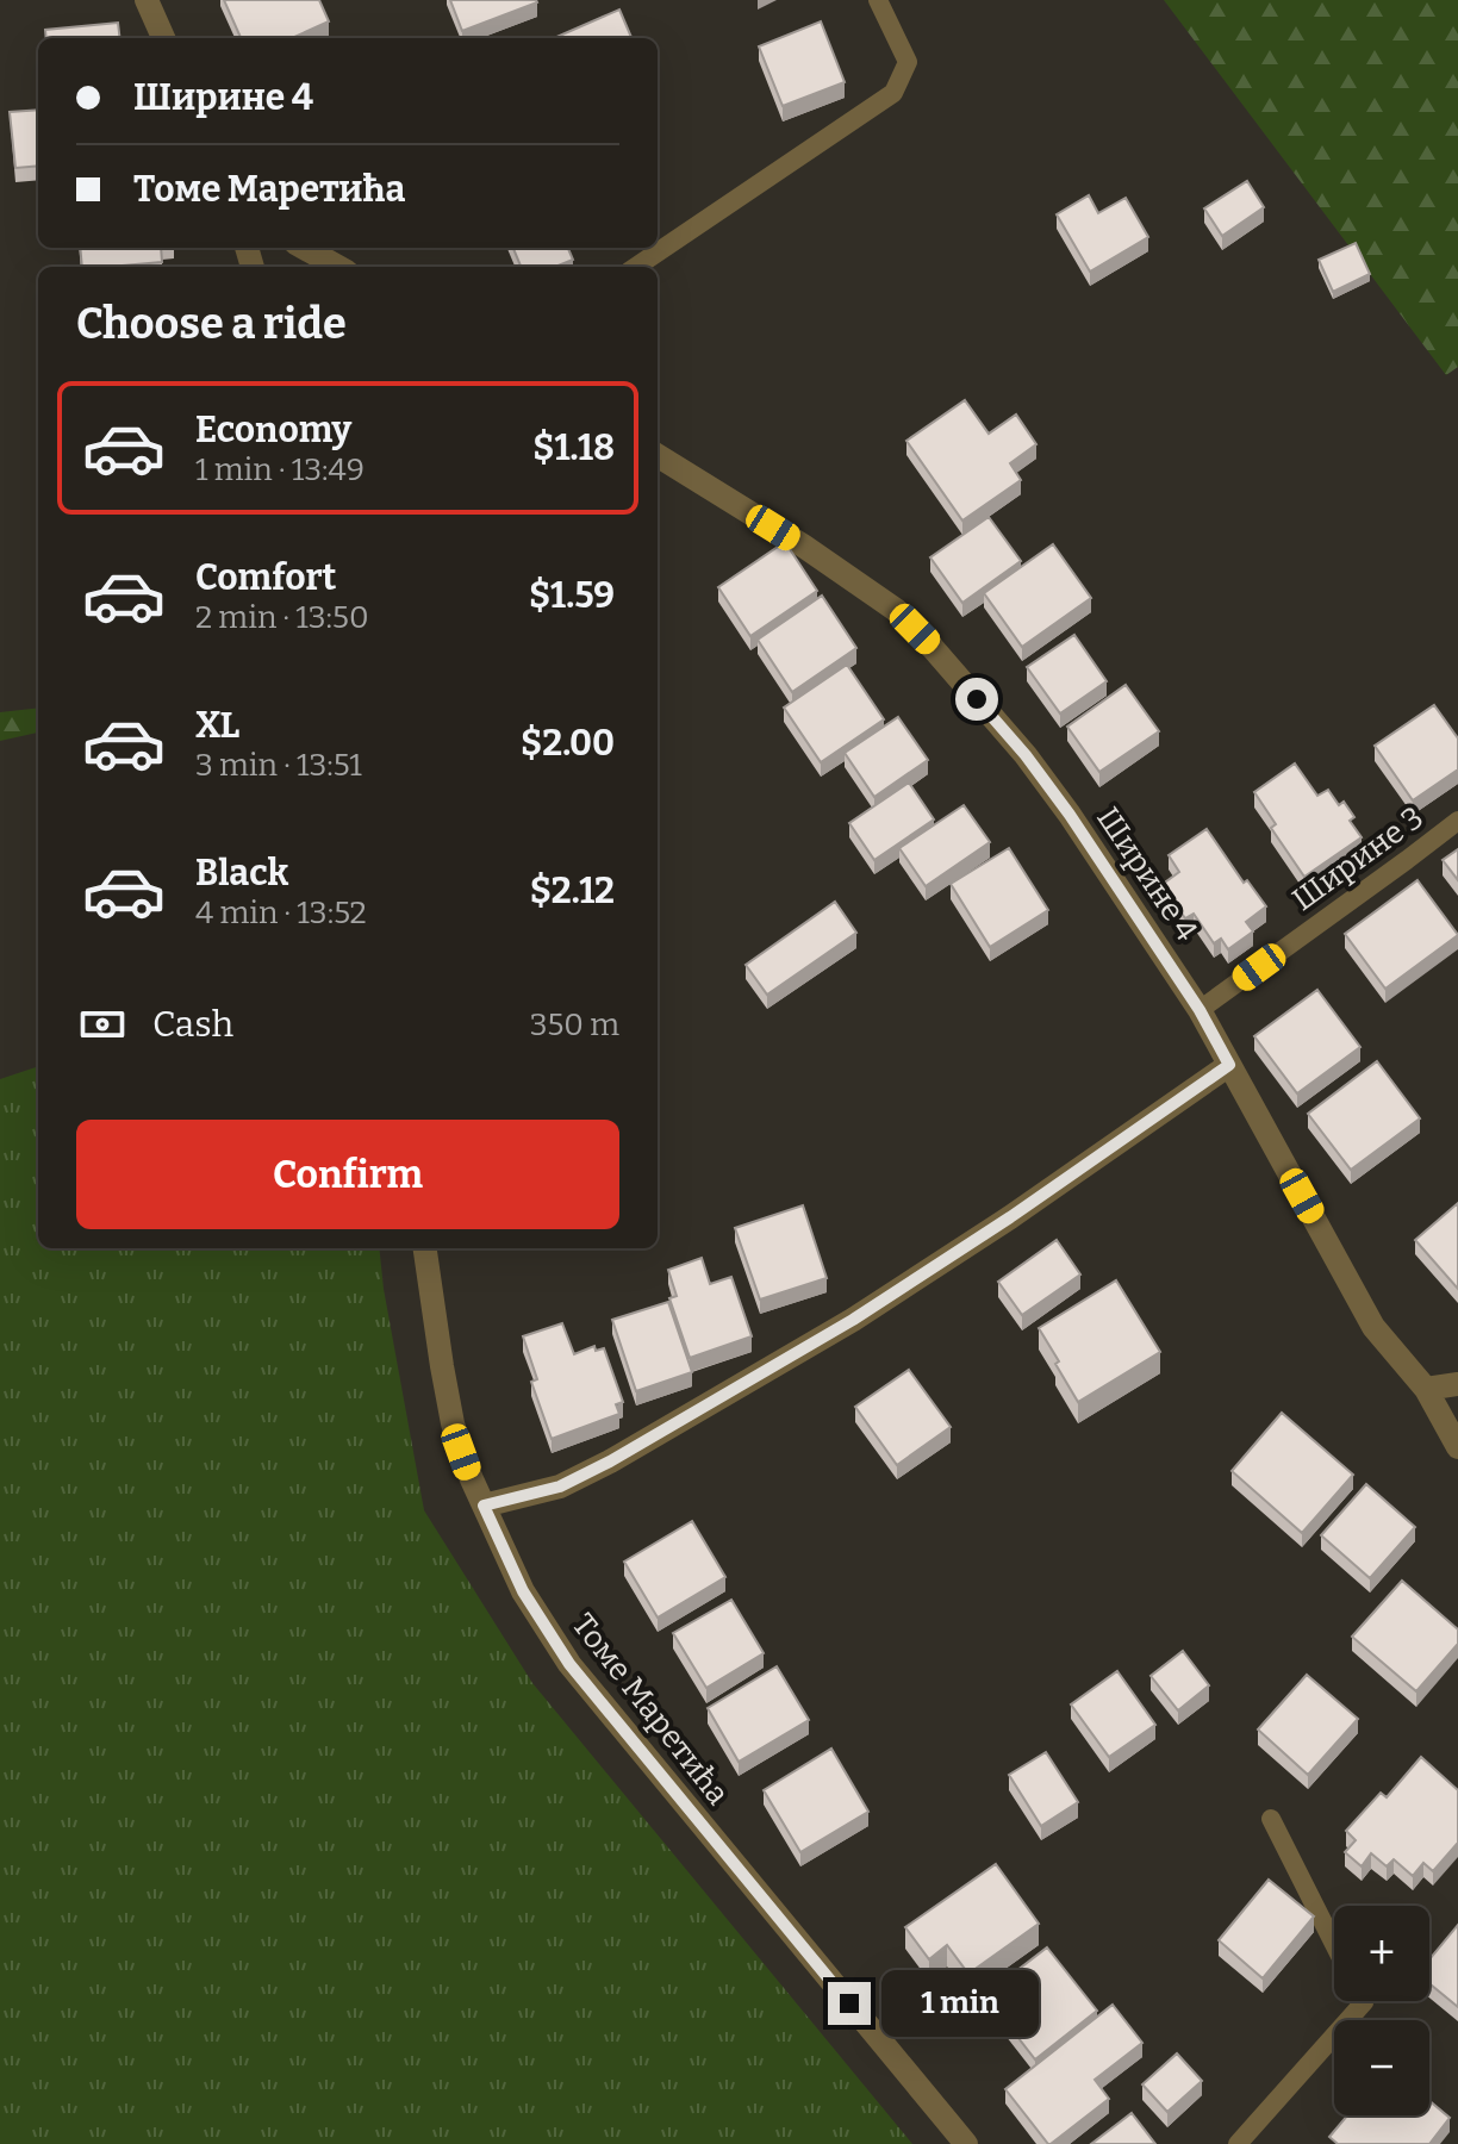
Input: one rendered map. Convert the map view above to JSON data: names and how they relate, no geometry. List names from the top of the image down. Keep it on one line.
{"streets":{"street":["Ширине 4","Томе Маретића"],"lane":["Ширине 3"]},"crossings":[["Ширине 3","Ширине 4"]],"page":{"banner":["Ширине 4","Томе Маретића"],"heading":"Choose a ride","list":[{"name":"Economy","note":"1 min · 13:49","value":"$1.18"},{"name":"Comfort","note":"2 min · 13:50","value":"$1.59"},{"name":"XL","note":"3 min · 13:51","value":"$2.00"},{"name":"Black","note":"4 min · 13:52","value":"$2.12"}],"pay":["Cash","350 m"],"buttons":"Confirm","map_buttons":["+","−"],"bubble":"1 min"}}
